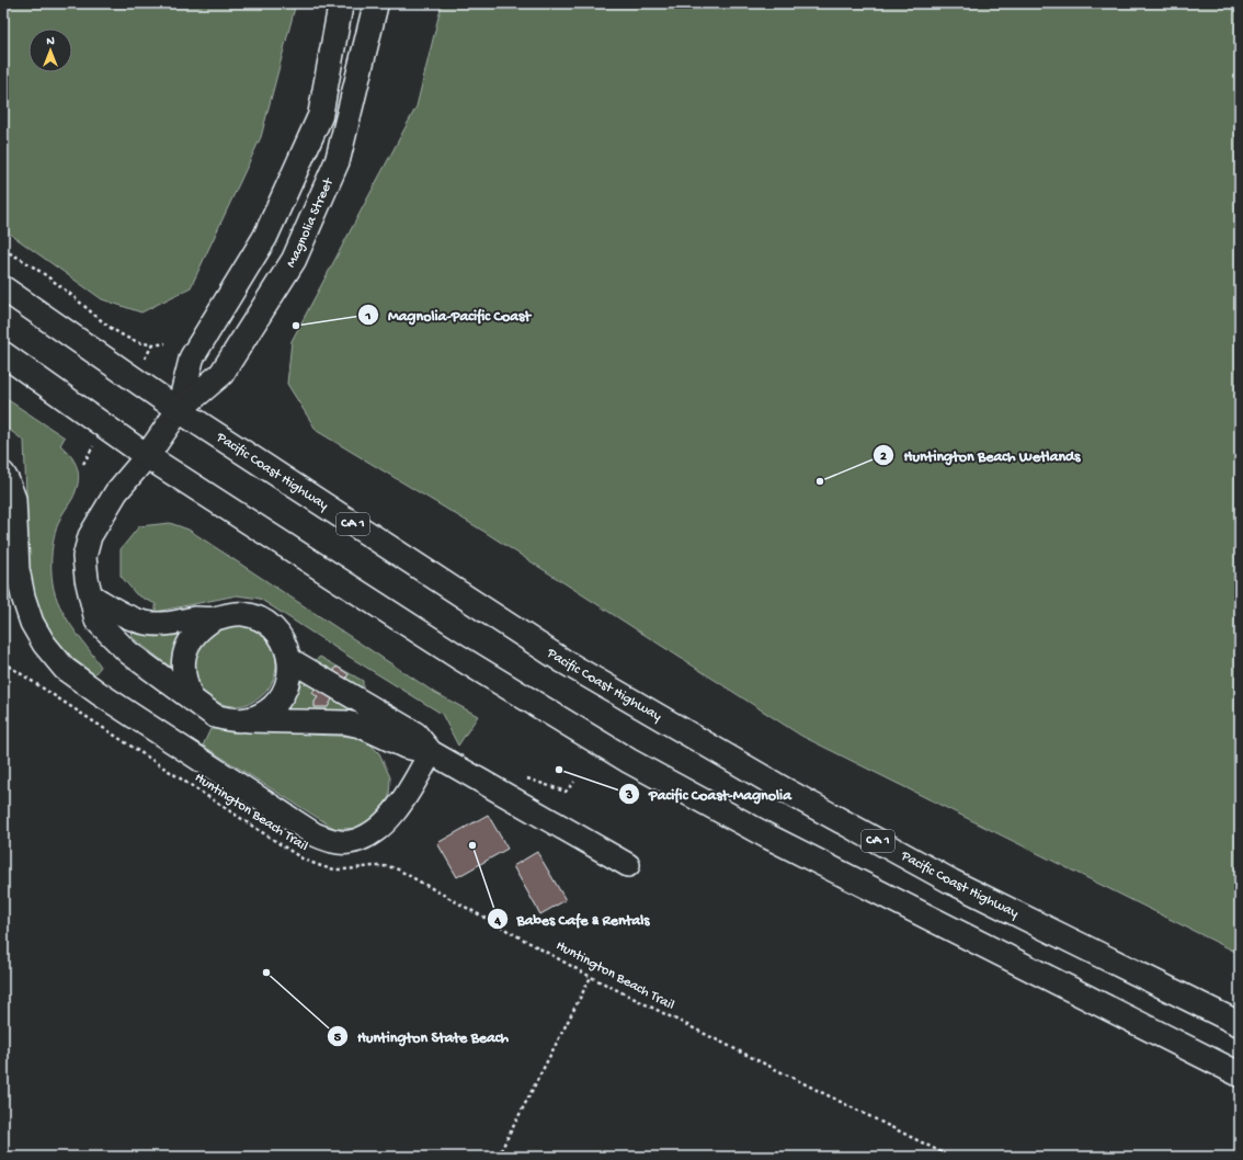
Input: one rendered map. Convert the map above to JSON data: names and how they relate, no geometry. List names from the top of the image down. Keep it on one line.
{"streets":{"main road":["Magnolia Street","Pacific Coast Highway","CA 1"],"path":["Huntington Beach Trail"]},"crossings":[["Magnolia Street","Pacific Coast Highway"]],"places":["Magnolia-Pacific Coast","Huntington Beach Wetlands","Pacific Coast-Magnolia","Babes Cafe & Rentals","Huntington State Beach"],"north":"top"}
